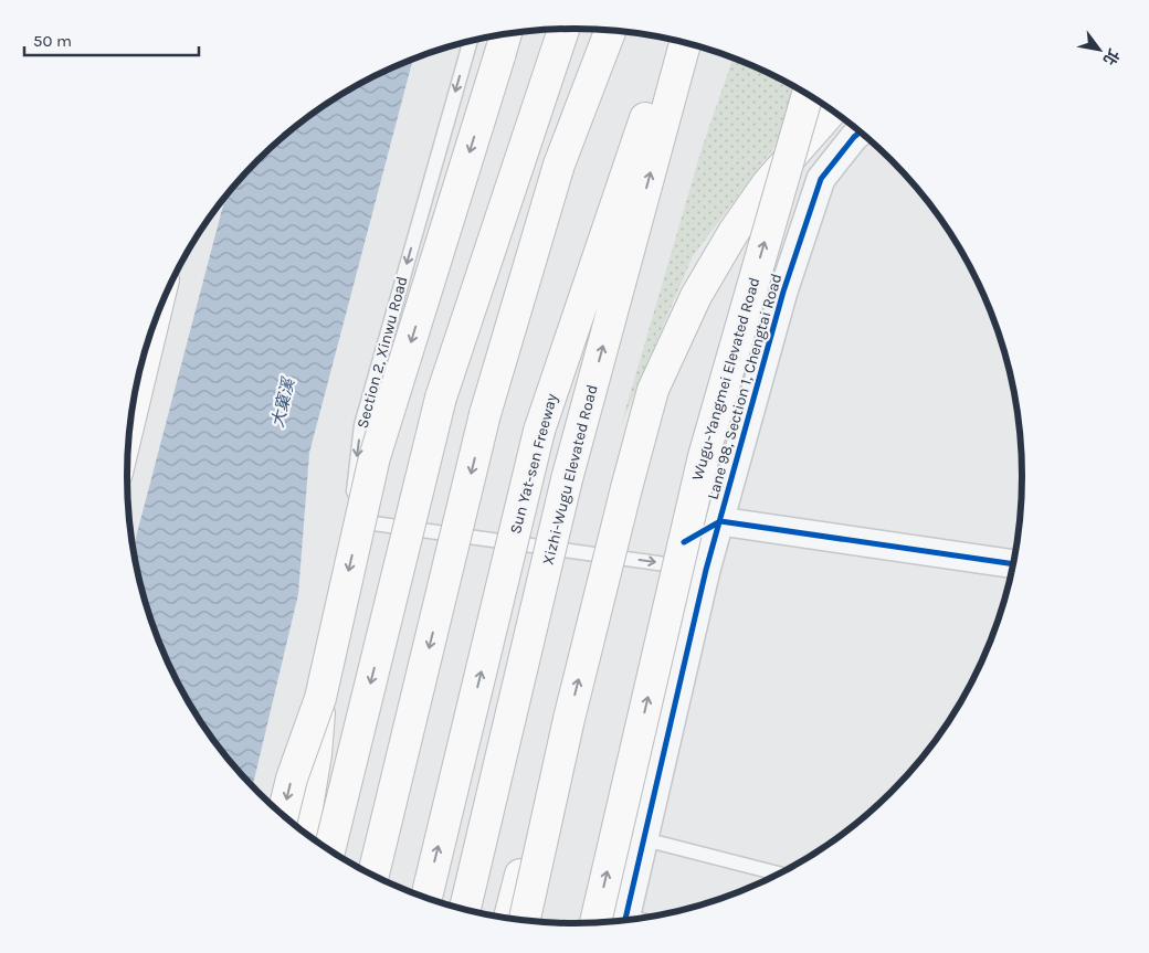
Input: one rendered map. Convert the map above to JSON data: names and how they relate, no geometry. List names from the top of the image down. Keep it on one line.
{"streets":{"highway":["Wugu-Yangmei Elevated Road","Sun Yat-sen Freeway","Xizhi-Wugu Elevated Road"],"street":["Lane 98, Section 1, Chengtai Road"],"lane":["Section 2, Xinwu Road"]},"crossings":[["Section 2, Xinwu Road","Lane 98, Section 1, Chengtai Road"]],"water":["大窠溪"],"scale_bar":"50 m","north":"bottom right"}
